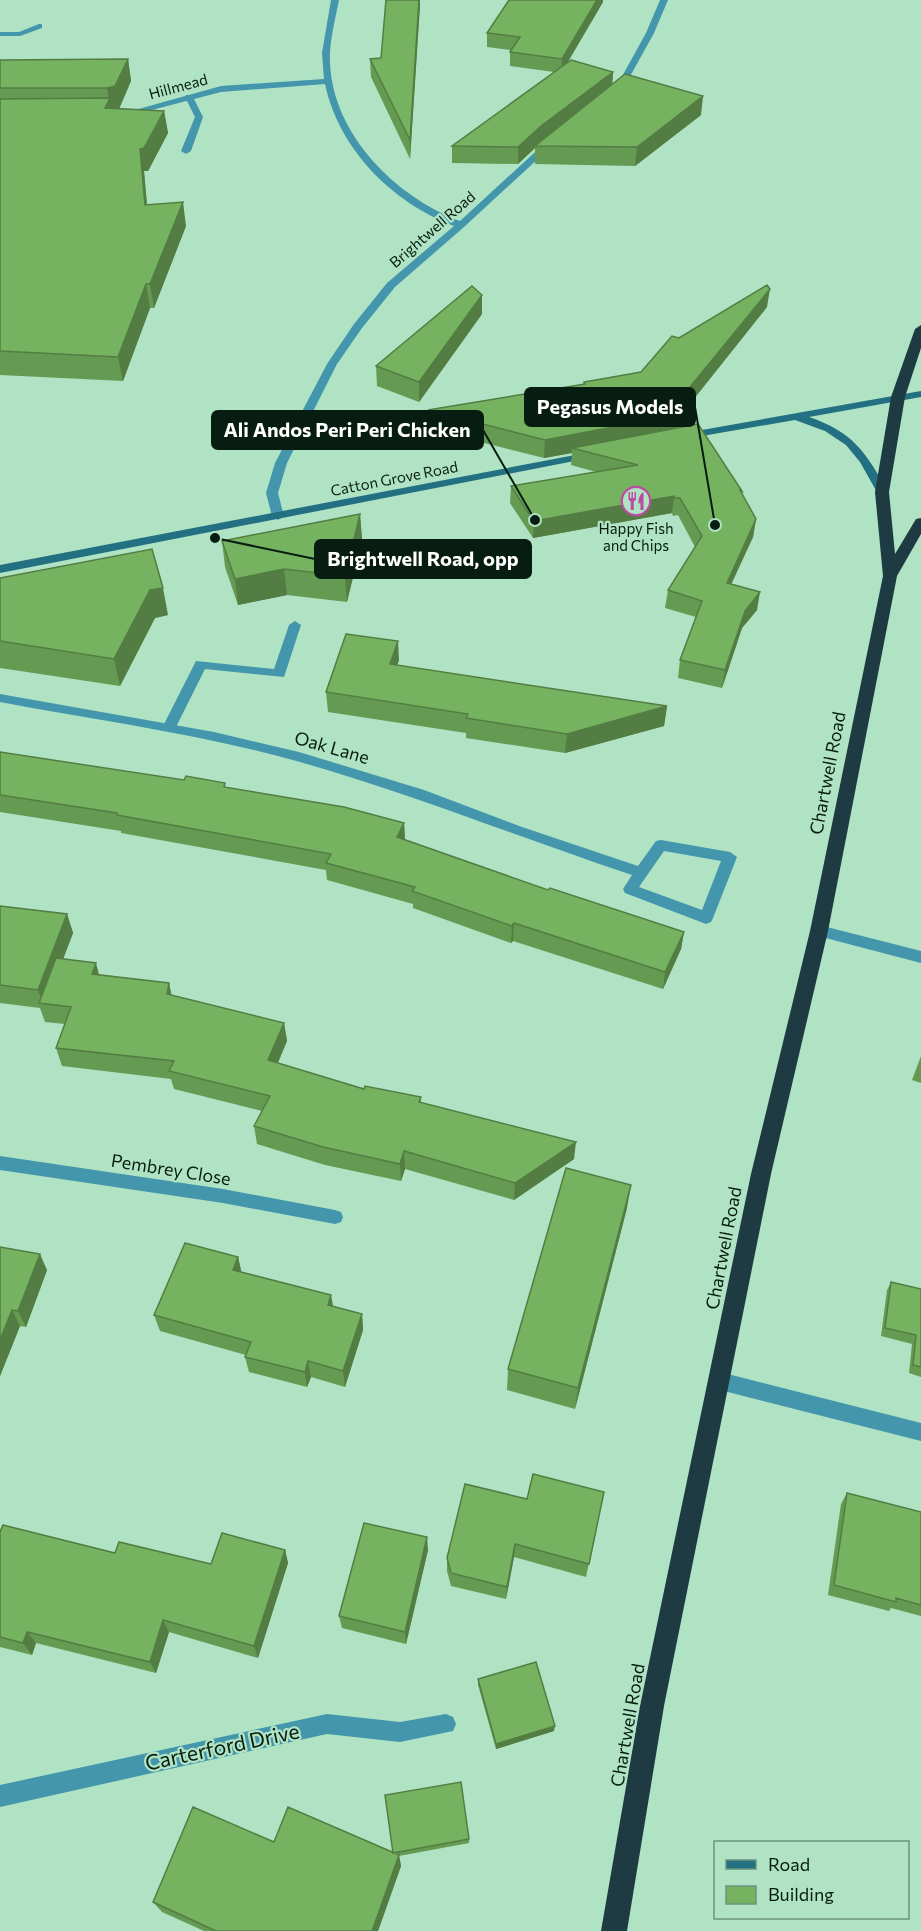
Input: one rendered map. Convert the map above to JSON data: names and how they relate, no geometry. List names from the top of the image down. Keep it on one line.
{"streets":{"highway":["Chartwell Road"],"street":["Hillmead","Brightwell Road","Catton Grove Road","Oak Lane","Pembrey Close","Carterford Drive"]},"crossings":[["Brightwell Road","Catton Grove Road"]],"places":{"restaurant":["Happy Fish and Chips"],"other":["Ali Andos Peri Peri Chicken","Pegasus Models","Brightwell Road, opp"]},"legend":["Road","Building"]}
